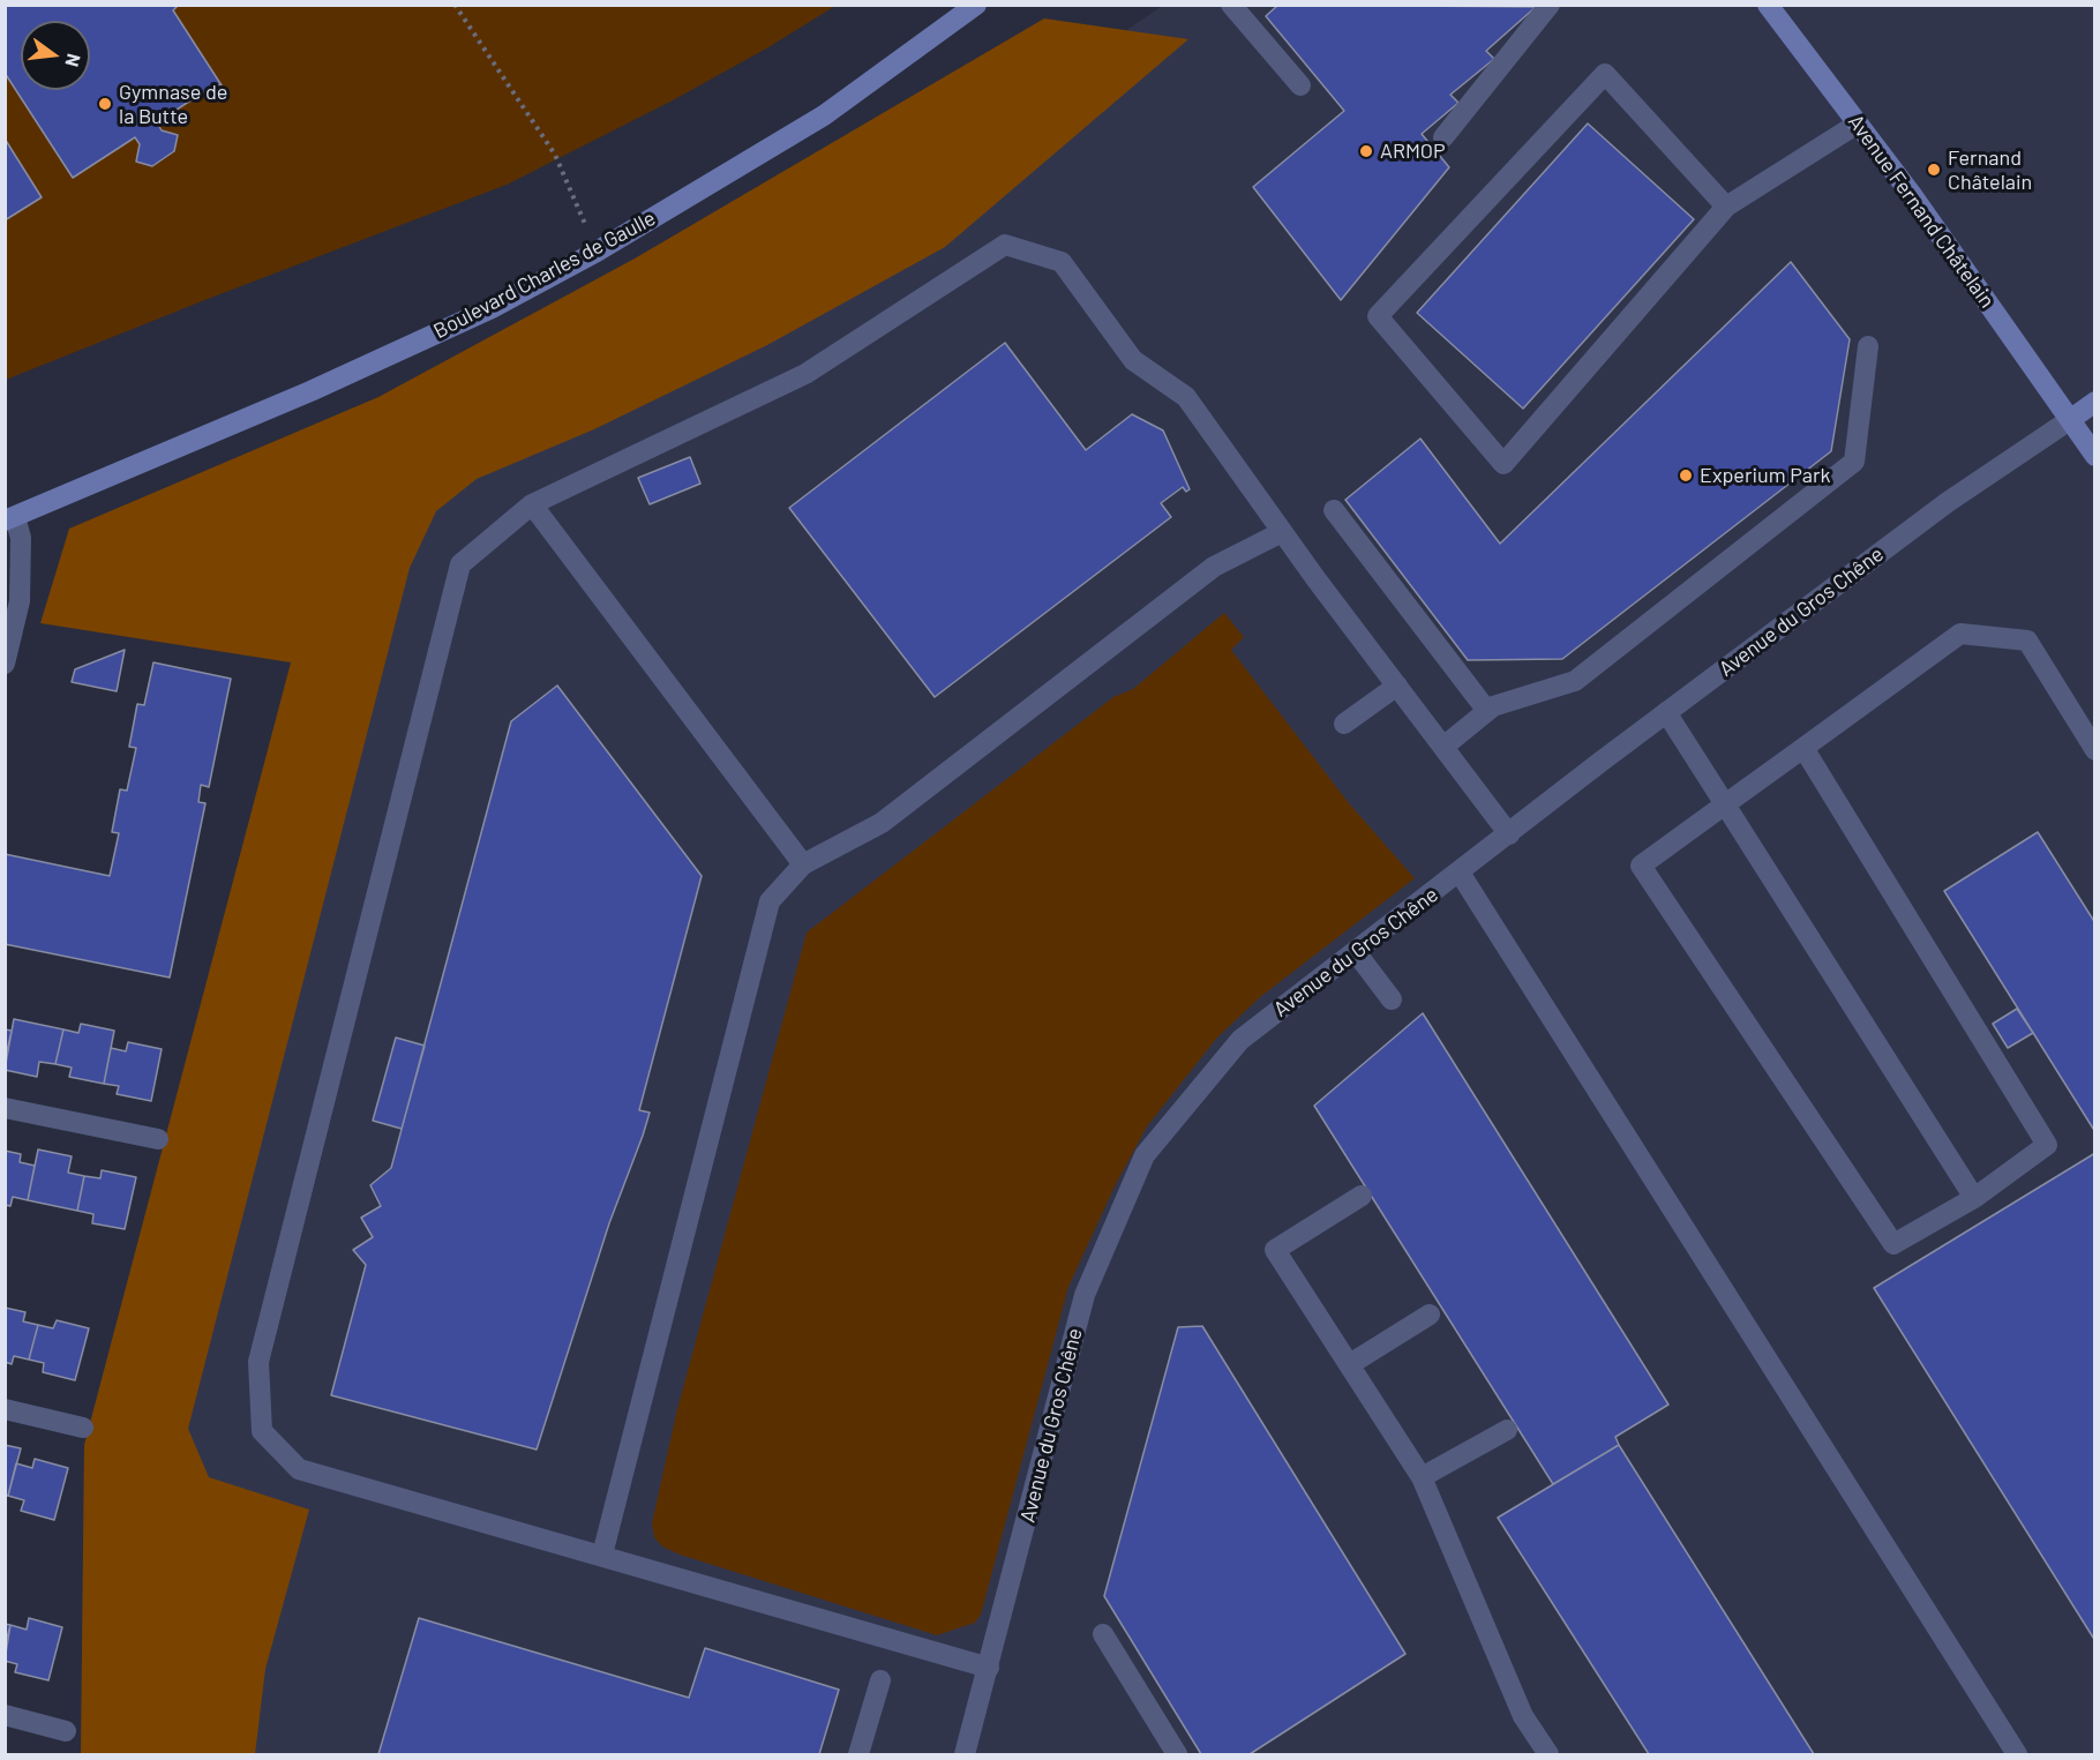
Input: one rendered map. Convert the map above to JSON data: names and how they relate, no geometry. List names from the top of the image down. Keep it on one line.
{"streets":{"street":["Avenue Fernand Châtelain","Boulevard Charles de Gaulle","Avenue du Gros Chêne"]},"crossings":[["Avenue Fernand Châtelain","Avenue du Gros Chêne"]],"places":["Gymnase de la Butte","ARMOP","Fernand Châtelain","Experium Park"],"north":"right"}
